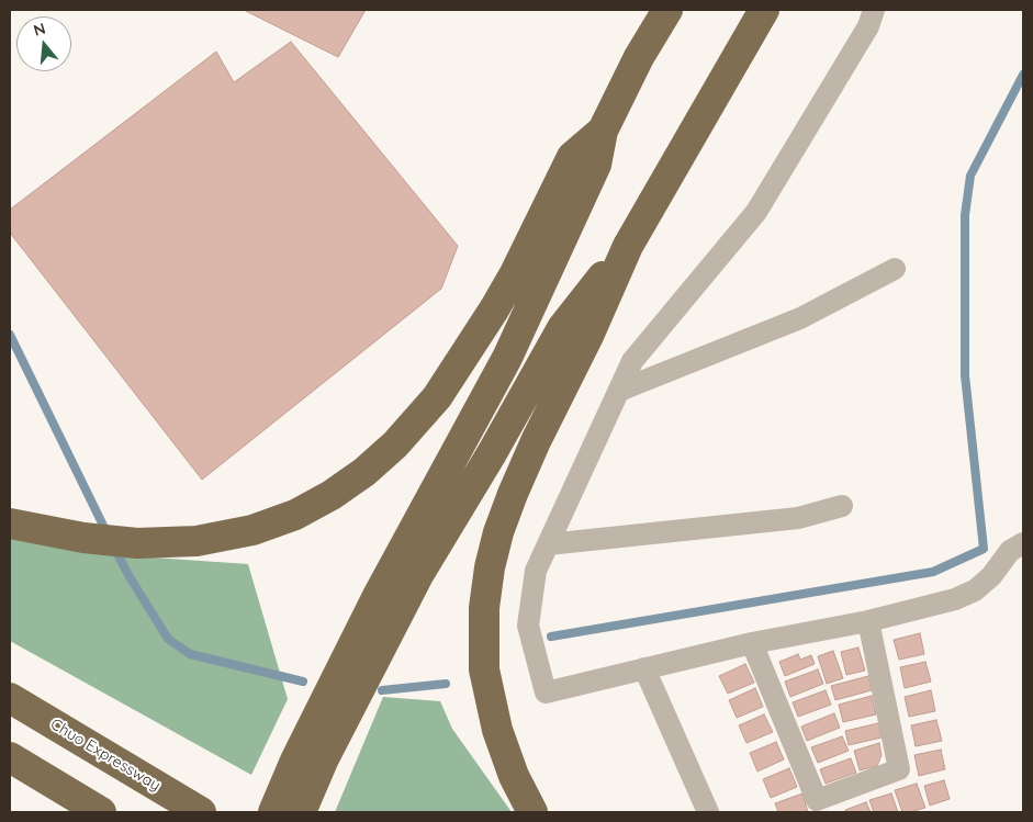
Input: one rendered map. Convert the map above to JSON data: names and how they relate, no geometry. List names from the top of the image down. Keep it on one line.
{"streets":{"highway":["Chuo Expressway"]},"north":"top"}
